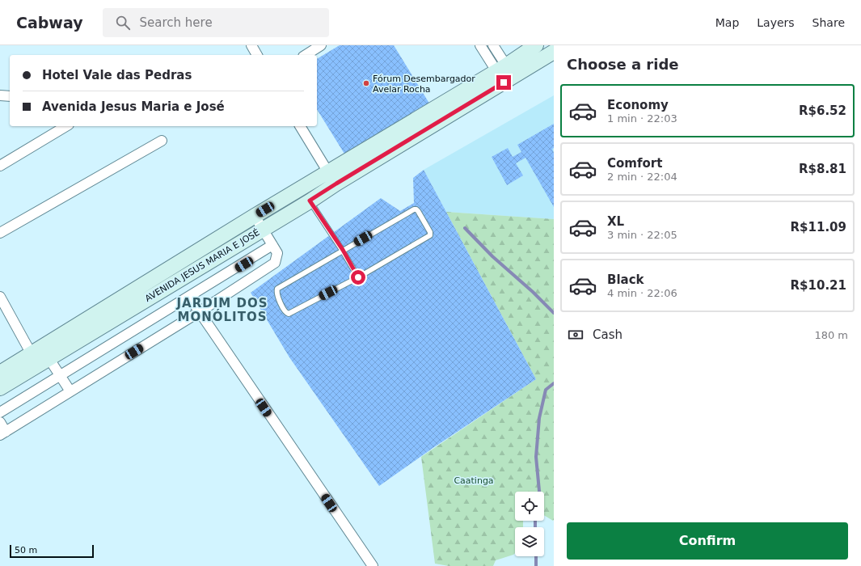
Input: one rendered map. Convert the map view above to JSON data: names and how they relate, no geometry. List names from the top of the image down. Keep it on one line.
{"streets":{"main road":["AVENIDA JESUS MARIA E JOSÉ"]},"districts":["JARDIM DOS MONÓLITOS"],"parks":["Caatinga"],"places":["Fórum Desembargador Avelar Rocha"],"scale_bar":"50 m","page":{"header":"Cabway","search":"Search here","nav":["Map","Layers","Share"],"heading":"Choose a ride","banner":["Hotel Vale das Pedras","Avenida Jesus Maria e José"],"list":[{"name":"Economy","note":"1 min · 22:03","value":"R$6.52"},{"name":"Comfort","note":"2 min · 22:04","value":"R$8.81"},{"name":"XL","note":"3 min · 22:05","value":"R$11.09"},{"name":"Black","note":"4 min · 22:06","value":"R$10.21"}],"pay":["Cash","180 m"],"buttons":"Confirm","scale":"50 m"}}
